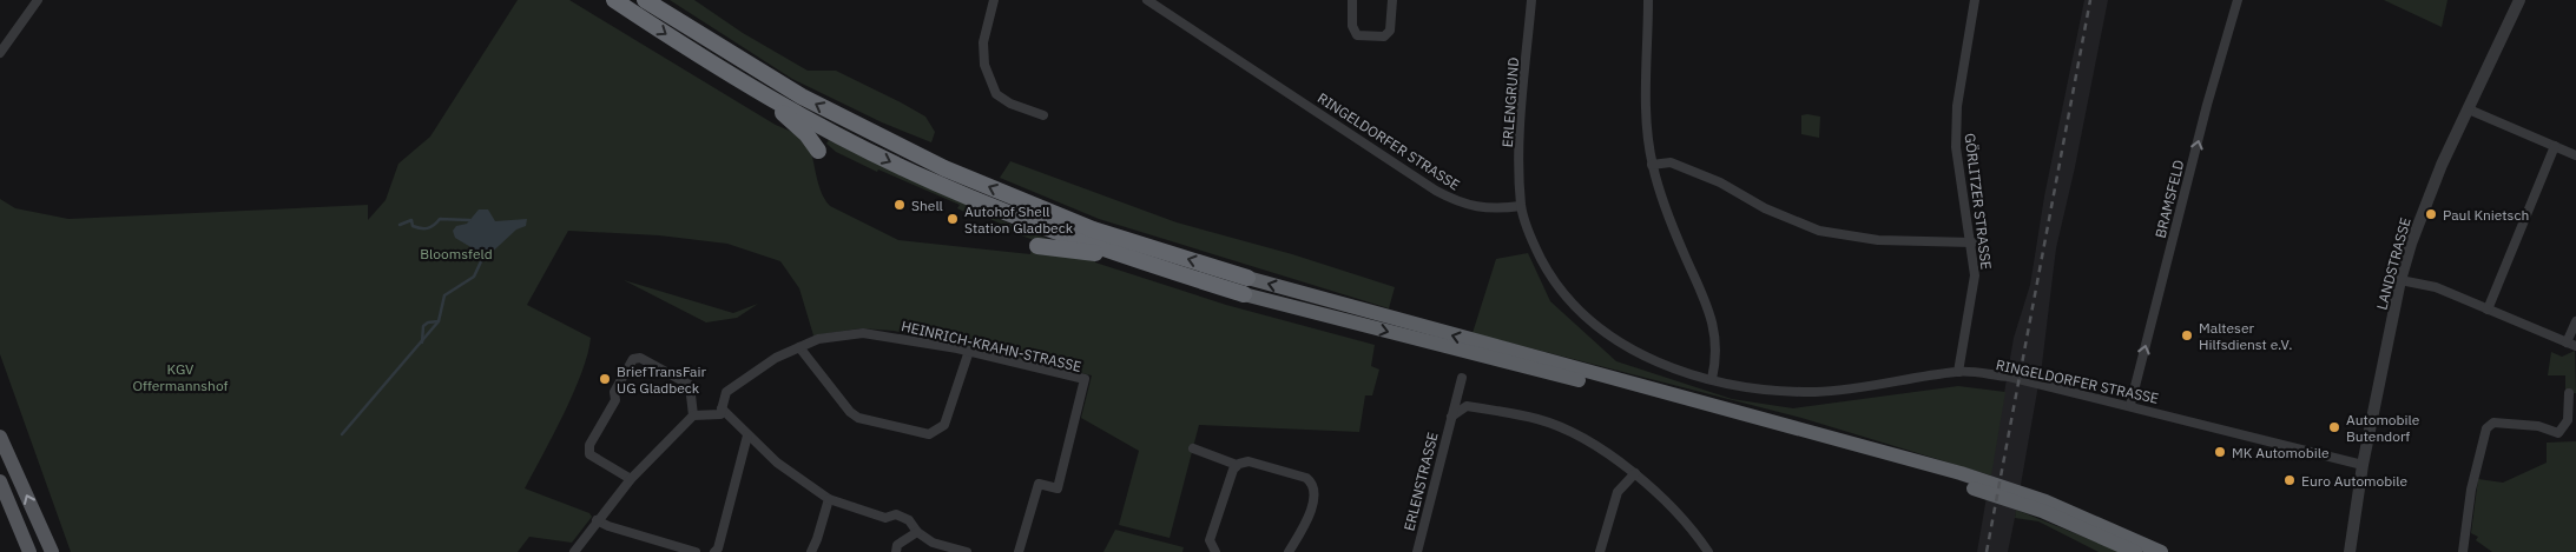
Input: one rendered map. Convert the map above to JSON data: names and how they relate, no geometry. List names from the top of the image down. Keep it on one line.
{"streets":{"street":["ERLENGRUND","RINGELDORFER STRASSE","BRAMSFELD","GÖRLITZER STRASSE","LANDSTRASSE","HEINRICH-KRAHN-STRASSE","ERLENSTRASSE"]},"crossings":[["ERLENGRUND","RINGELDORFER STRASSE"],["RINGELDORFER STRASSE","BRAMSFELD"],["RINGELDORFER STRASSE","GÖRLITZER STRASSE"],["RINGELDORFER STRASSE","LANDSTRASSE"]],"one_way":["BRAMSFELD"],"parks":["Bloomsfeld","KGV Offermannshof"],"places":["Shell","Paul Knietsch","Autohof Shell Station Gladbeck","Malteser Hilfsdienst e.V.","BriefTransFair UG Gladbeck","Automobile Butendorf","MK Automobile","Euro Automobile"]}
